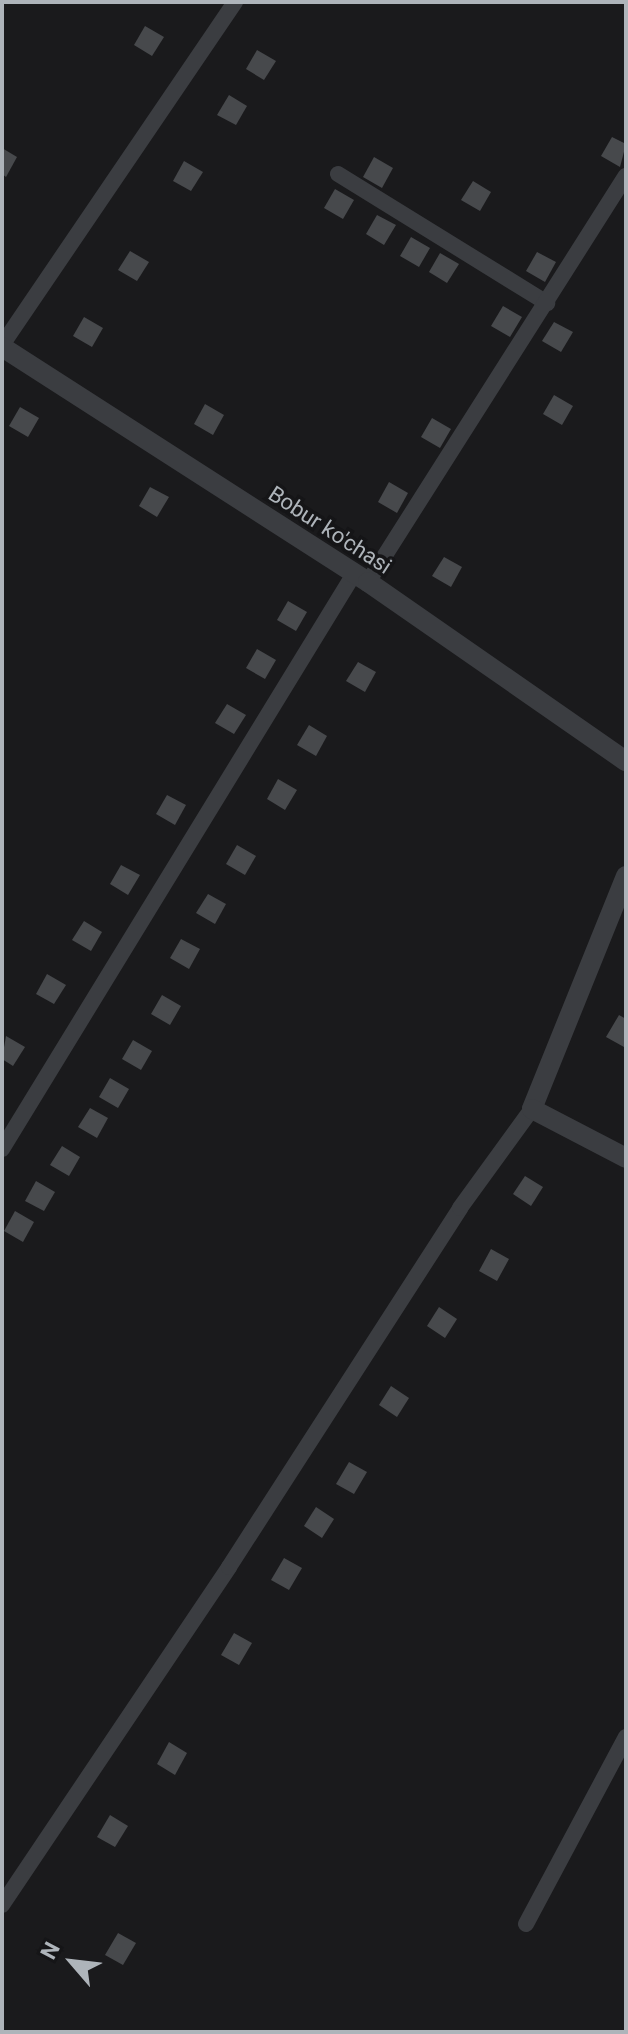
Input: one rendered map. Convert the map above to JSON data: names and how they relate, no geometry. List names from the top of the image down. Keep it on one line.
{"streets":{"street":["Bobur ko'chasi"]},"north":"top left"}
